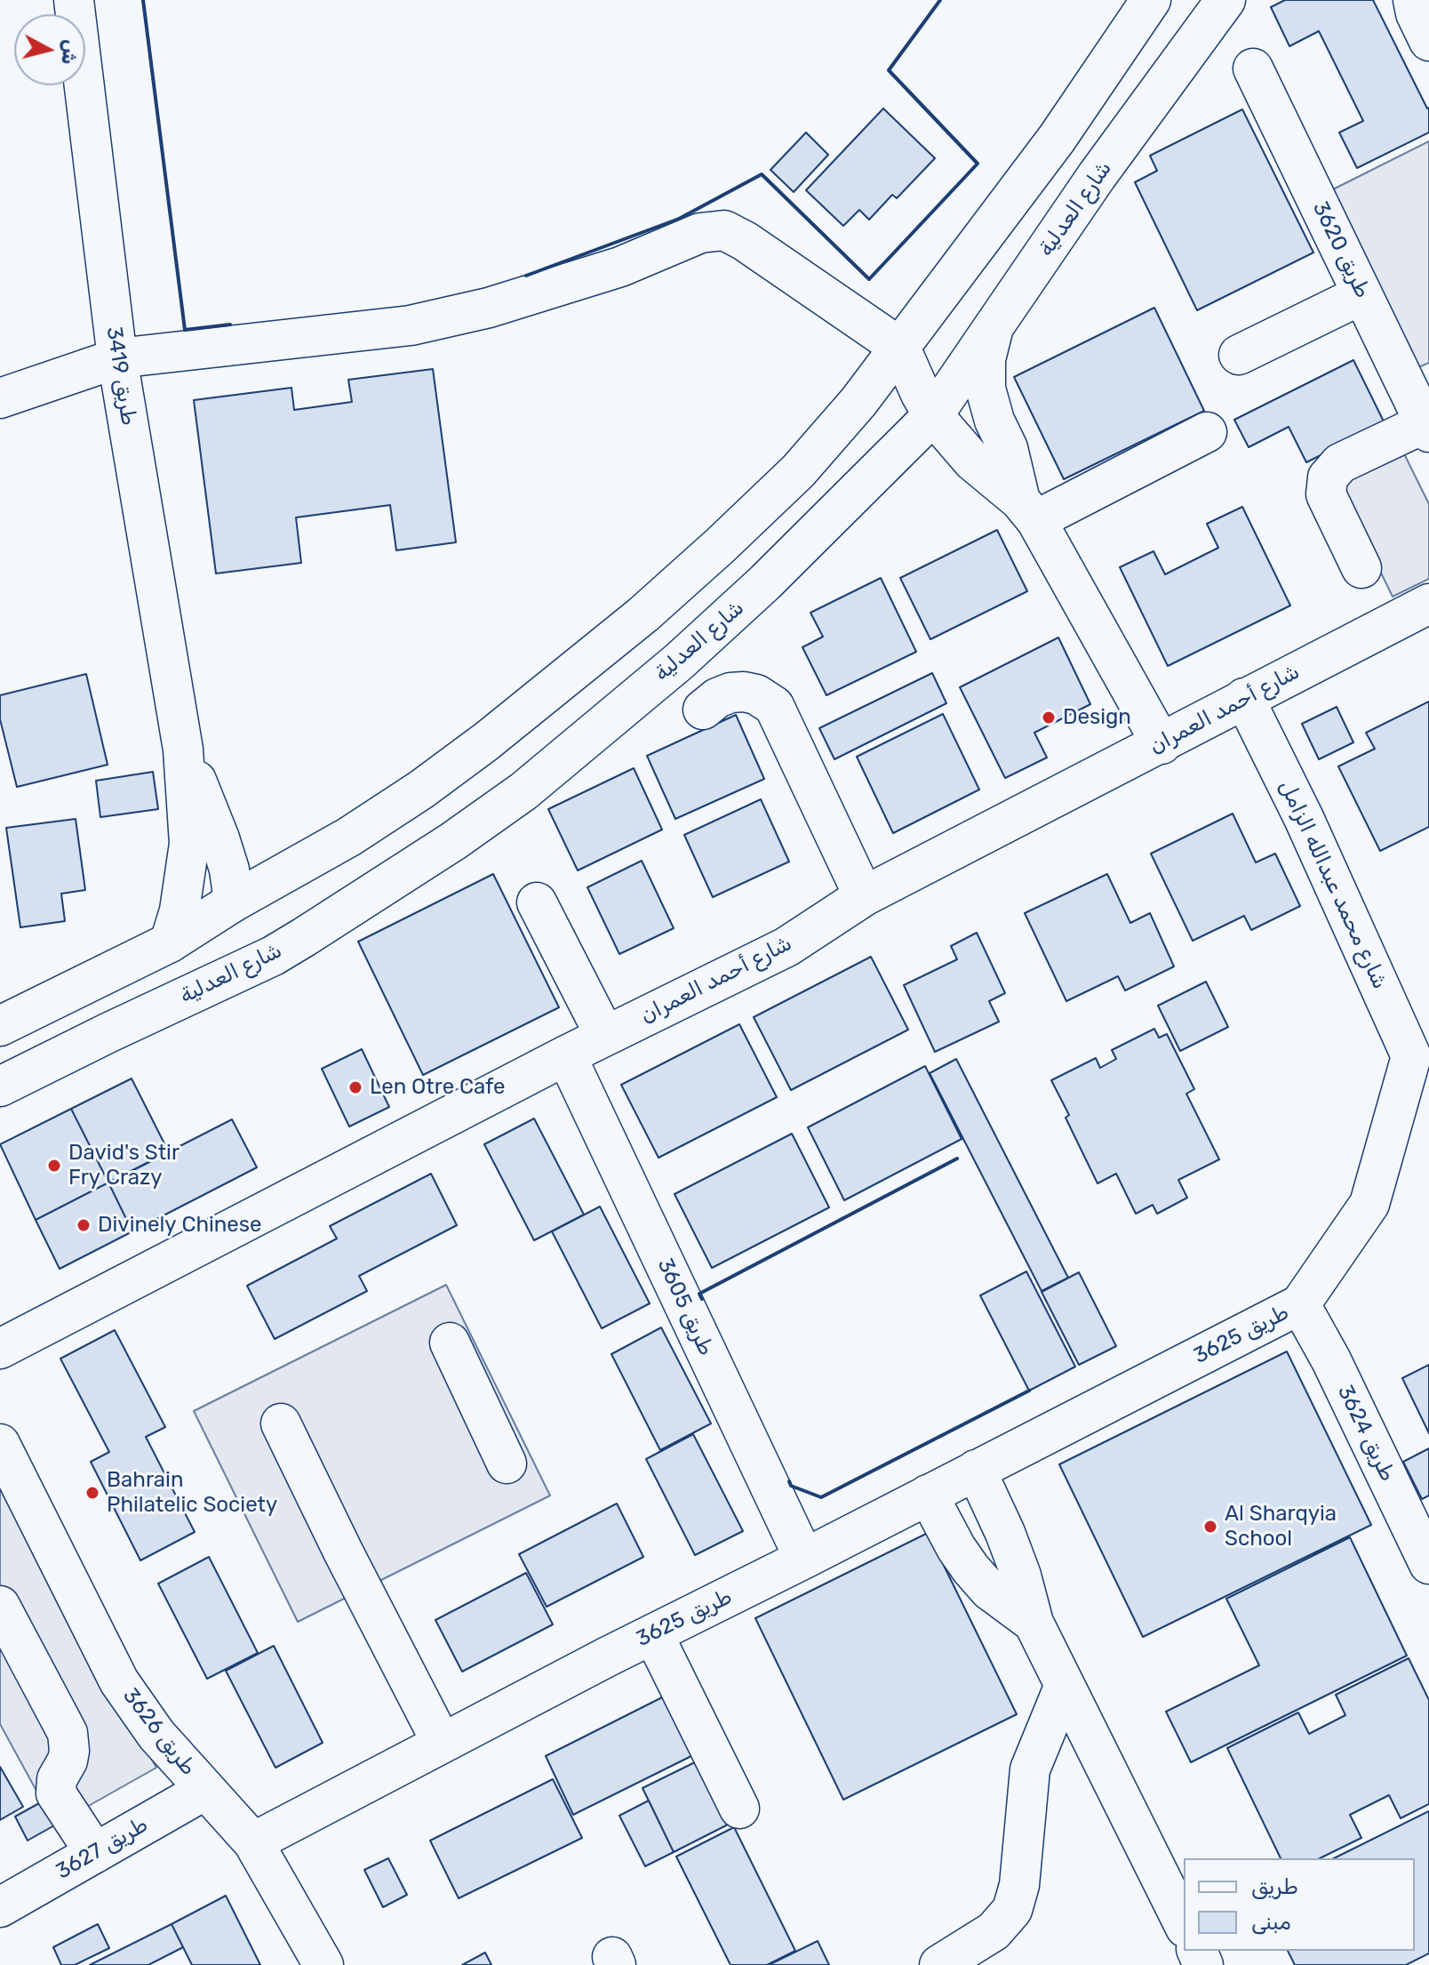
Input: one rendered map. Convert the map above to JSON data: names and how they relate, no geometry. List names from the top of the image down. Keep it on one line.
{"streets":{"street":["شارع العدلية","طريق 3620","طريق 3419","شارع أحمد العمران","شارع محمد عبدالله الزامل","طريق 3605","طريق 3625","طريق 3624","طريق 3626","طريق 3627"]},"crossings":[["شارع أحمد العمران","شارع محمد عبدالله الزامل"],["شارع أحمد العمران","طريق 3605"],["شارع محمد عبدالله الزامل","طريق 3625"],["طريق 3605","طريق 3625"],["طريق 3625","طريق 3624"],["طريق 3625","طريق 3626"],["طريق 3626","طريق 3627"]],"places":["Design","Len Otre Cafe","David's Stir Fry Crazy","Divinely Chinese","Bahrain Philatelic Society","Al Sharqyia School"],"legend":["طريق","مبنى"],"north":"right"}
